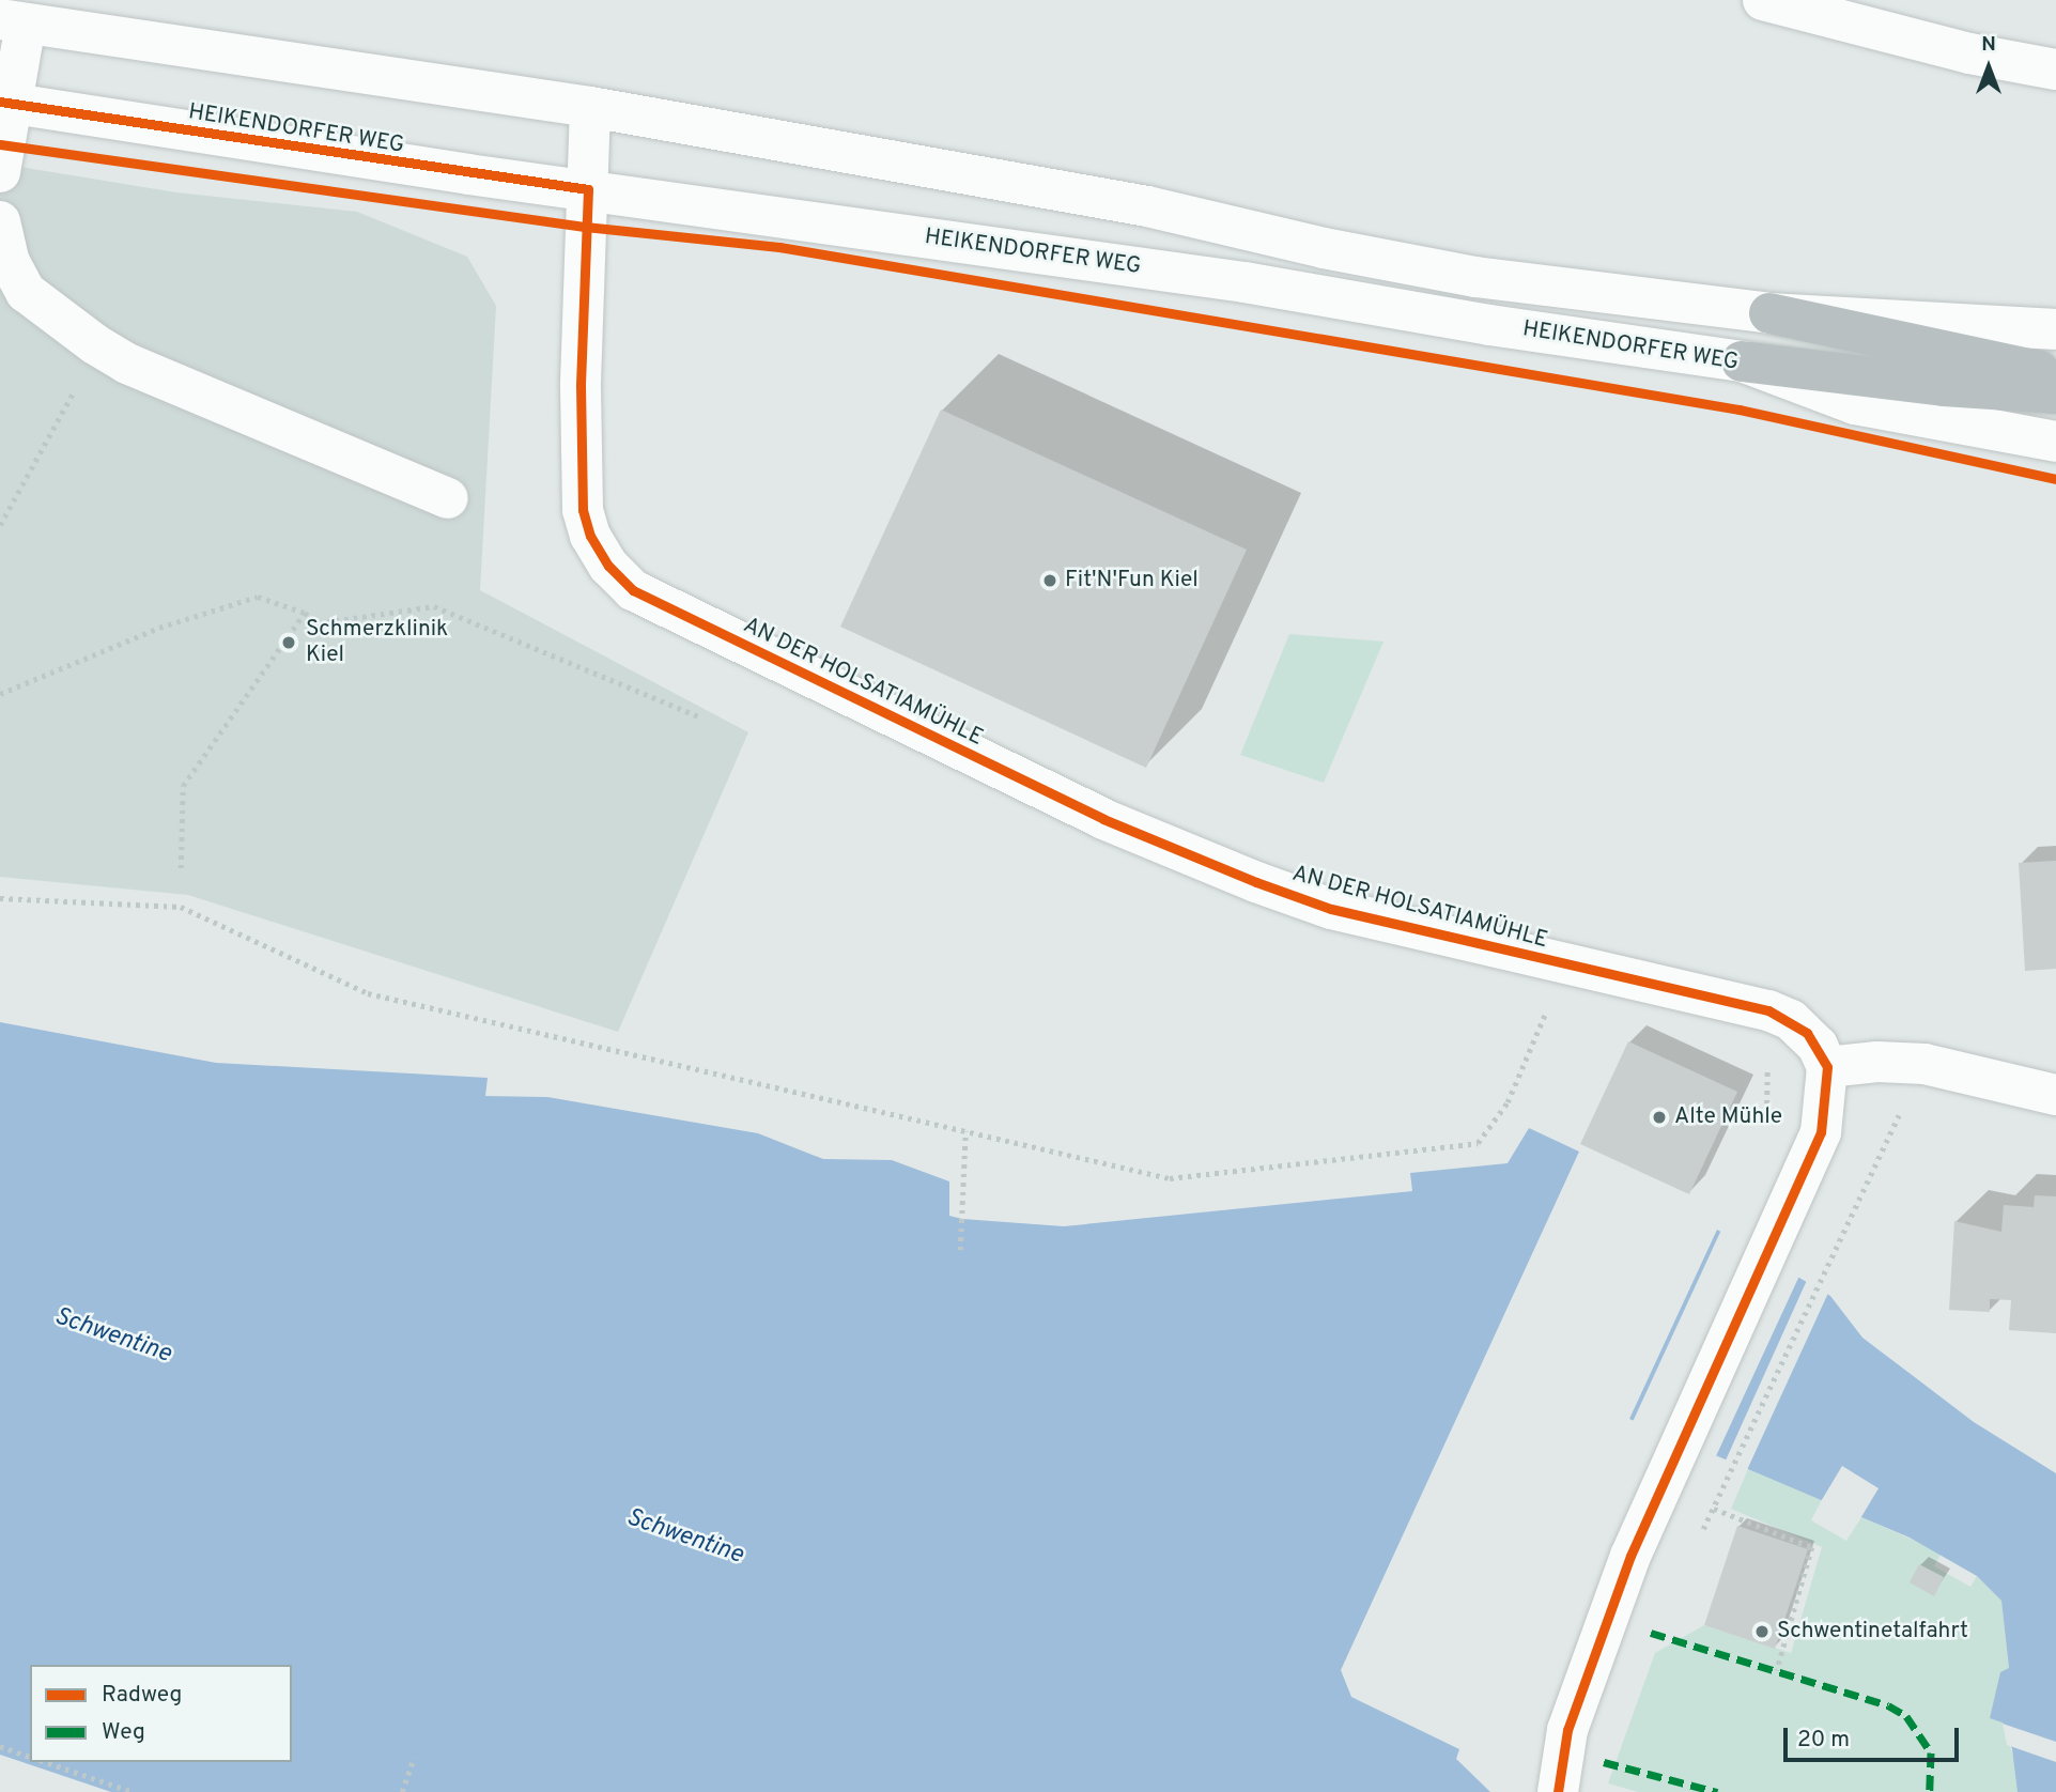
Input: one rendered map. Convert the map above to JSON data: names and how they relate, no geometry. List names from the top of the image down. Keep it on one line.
{"streets":{"street":["HEIKENDORFER WEG","AN DER HOLSATIAMÜHLE"]},"crossings":[["HEIKENDORFER WEG","AN DER HOLSATIAMÜHLE"]],"water":["Schwentine"],"places":["Fit'N'Fun Kiel","Schmerzklinik Kiel","Alte Mühle","Schwentinetalfahrt"],"legend":["Radweg","Weg"],"scale_bar":"20 m","north":"top"}
